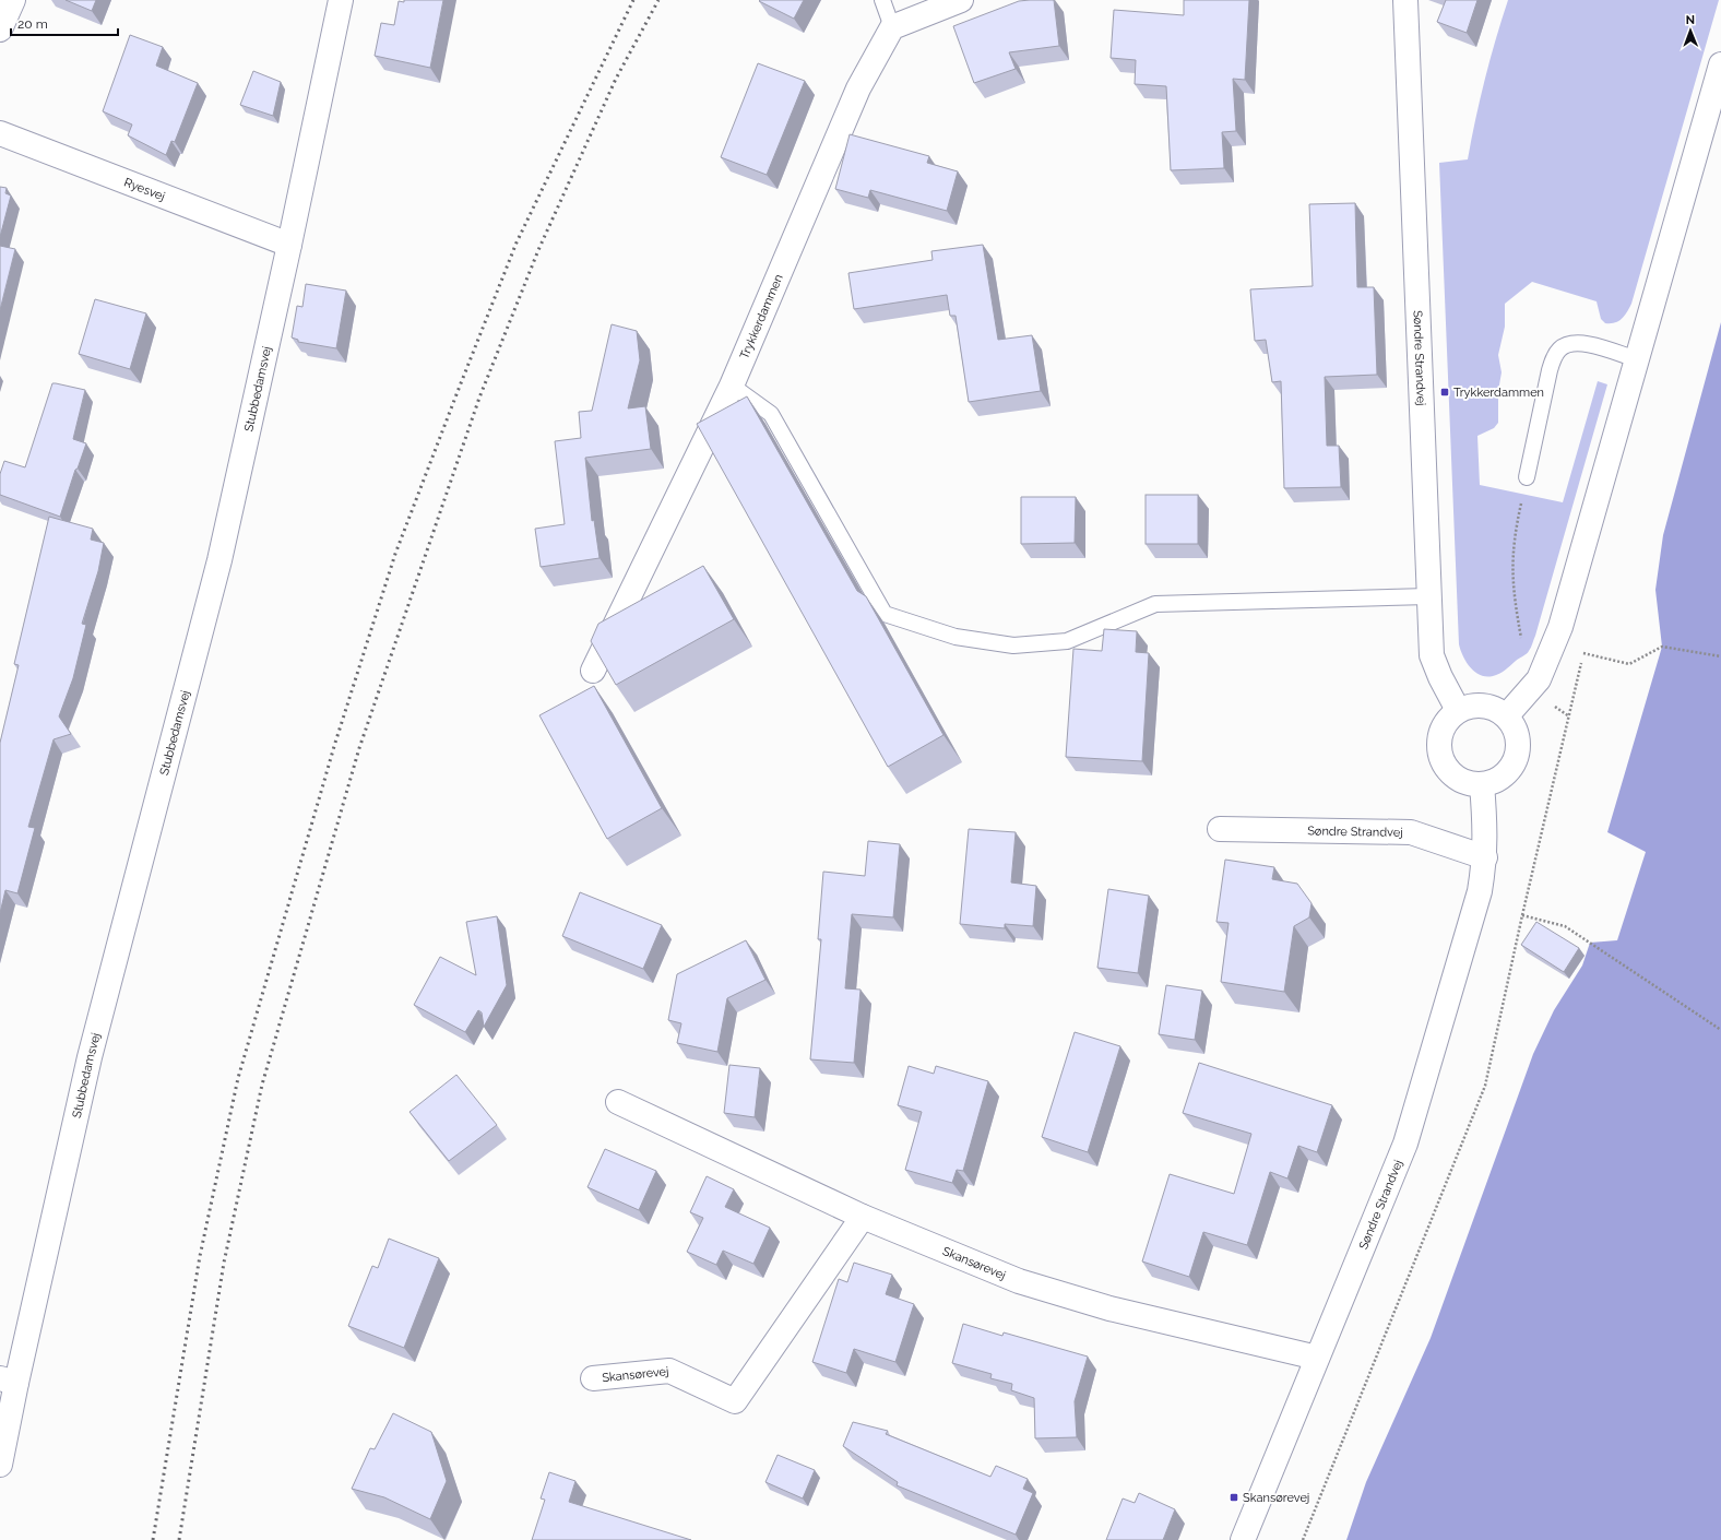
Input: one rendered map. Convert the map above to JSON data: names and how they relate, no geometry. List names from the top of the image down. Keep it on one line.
{"streets":{"street":["Ryesvej","Trykkerdammen","Søndre Strandvej","Stubbedamsvej","Skansørevej"]},"crossings":[["Ryesvej","Stubbedamsvej"],["Søndre Strandvej","Skansørevej"]],"places":{"transit":["Trykkerdammen","Skansørevej"]},"scale_bar":"20 m","north":"top"}
